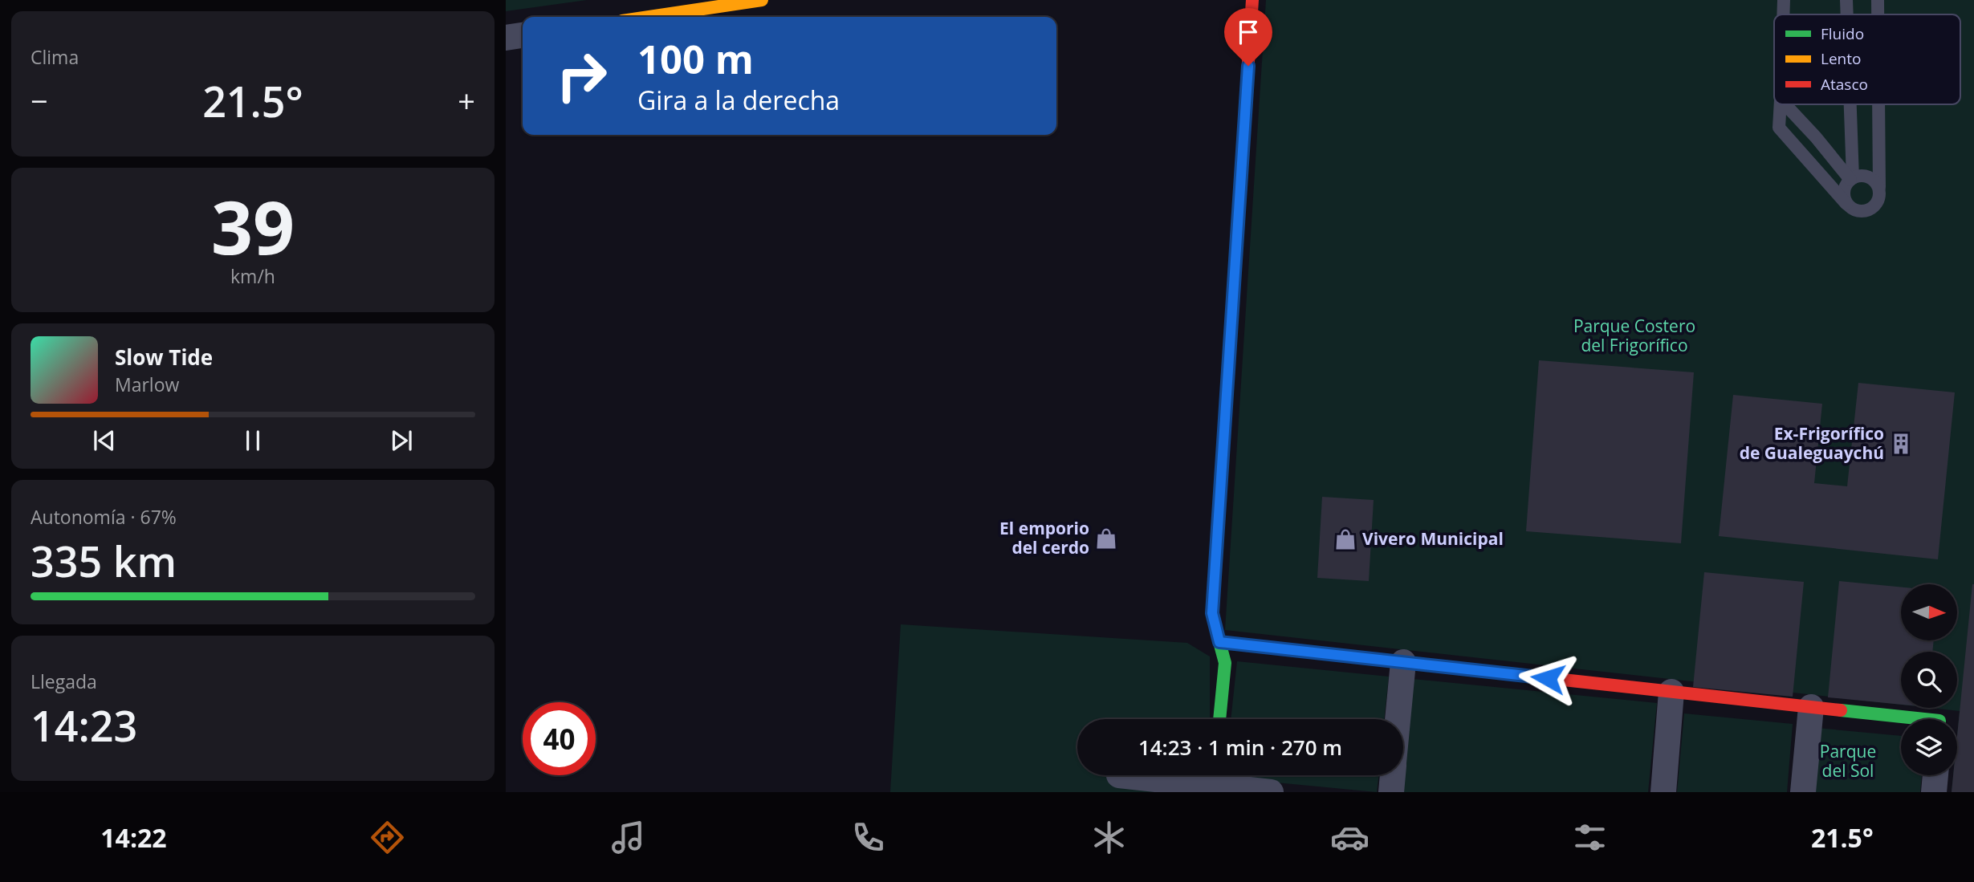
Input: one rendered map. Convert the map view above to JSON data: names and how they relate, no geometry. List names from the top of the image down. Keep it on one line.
{"parks":["Parque Costero del Frigorífico","Parque del Sol"],"places":{"building":["Ex-Frigorífico de Gualeguaychú"],"shop":["El emporio del cerdo","Vivero Municipal"]},"legend":["Fluido","Lento","Atasco"],"north":"right","page":{"tile":["Clima",["39","km/h"],["Autonomía · 67%","335 km"],["Llegada","14:23"]],"turn":["100 m","Gira a la derecha"],"heat":["−","21.5°","+"],"song":["Slow Tide","Marlow"],"limit":"40","trip":"14:23 · 1 min · 270 m","tabs":["14:22","21.5°"]}}
